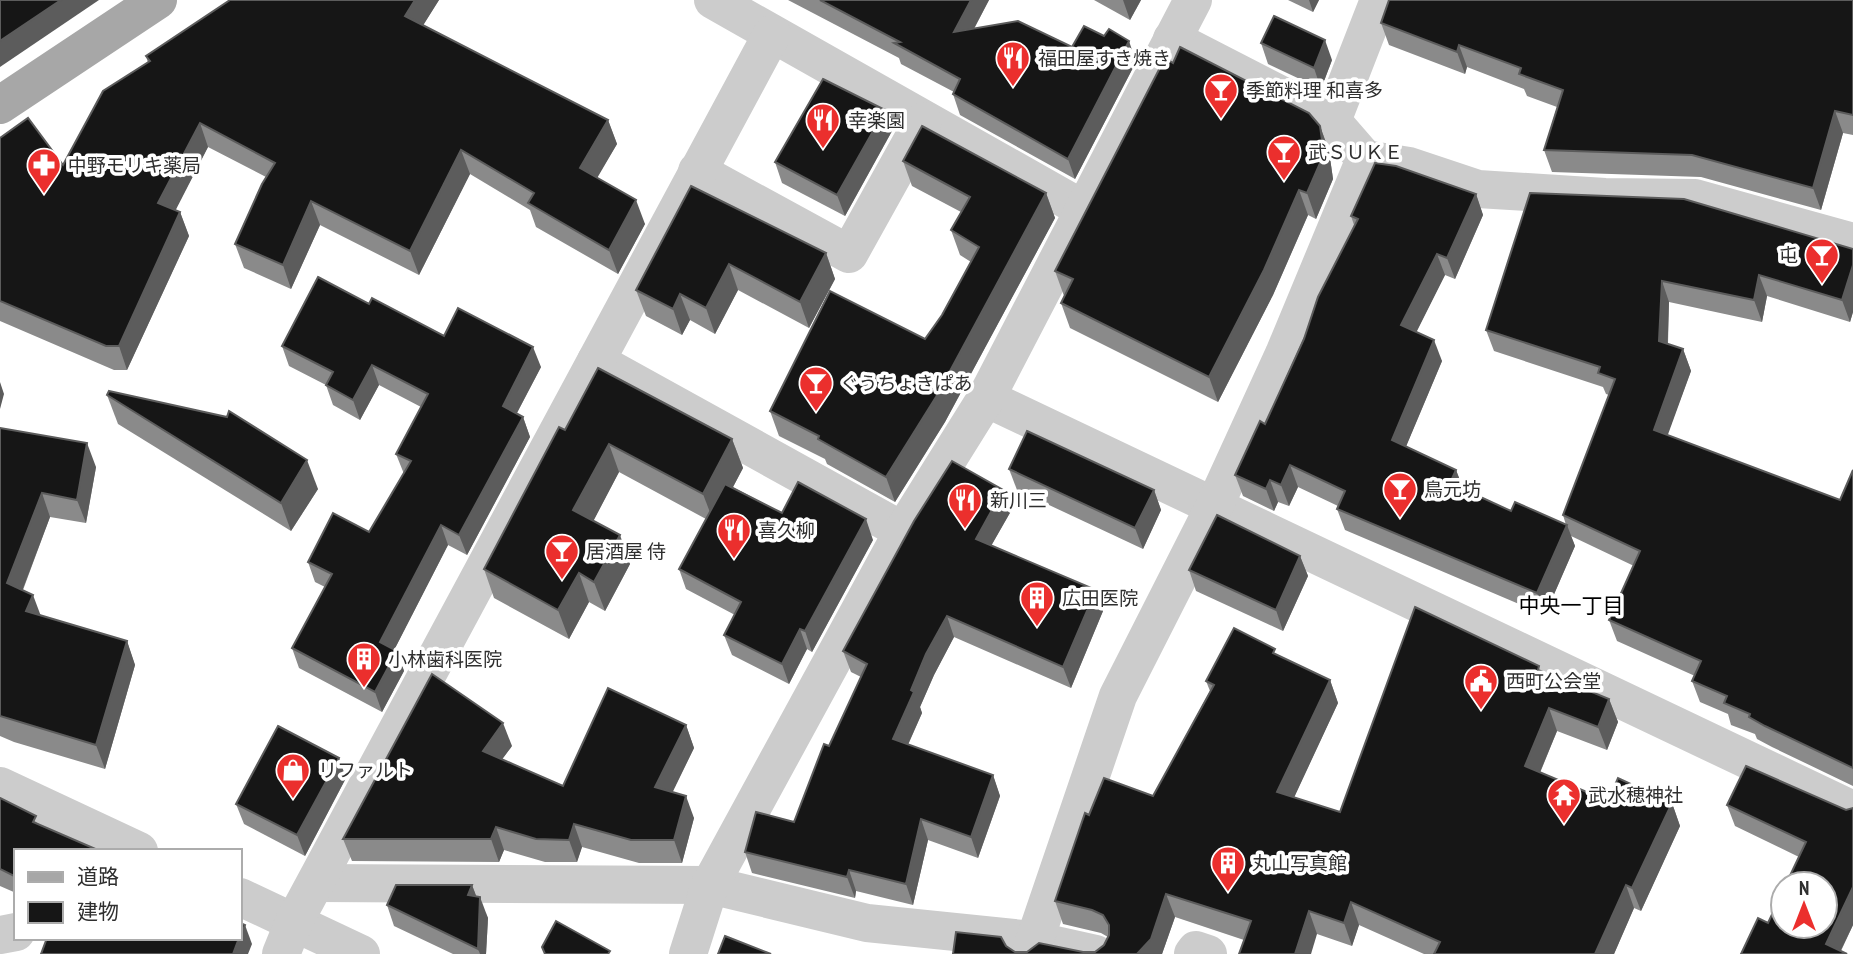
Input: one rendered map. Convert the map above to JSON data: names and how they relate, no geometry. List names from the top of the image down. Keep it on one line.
{"districts":["中央一丁目"],"places":{"restaurant":["福田屋すき焼き","幸楽園","新川三","喜久柳"],"bar":["季節料理 和喜多","武ＳＵＫＥ","屯","ぐうちょきぱあ","鳥元坊","居酒屋 侍"],"pharmacy":["中野モリキ薬局"],"building":["広田医院","小林歯科医院","丸山写真館"],"public building":["西町公会堂"],"shop":["リファルト"],"temple":["武水穂神社"]},"legend":["道路","建物"],"north":"top"}
